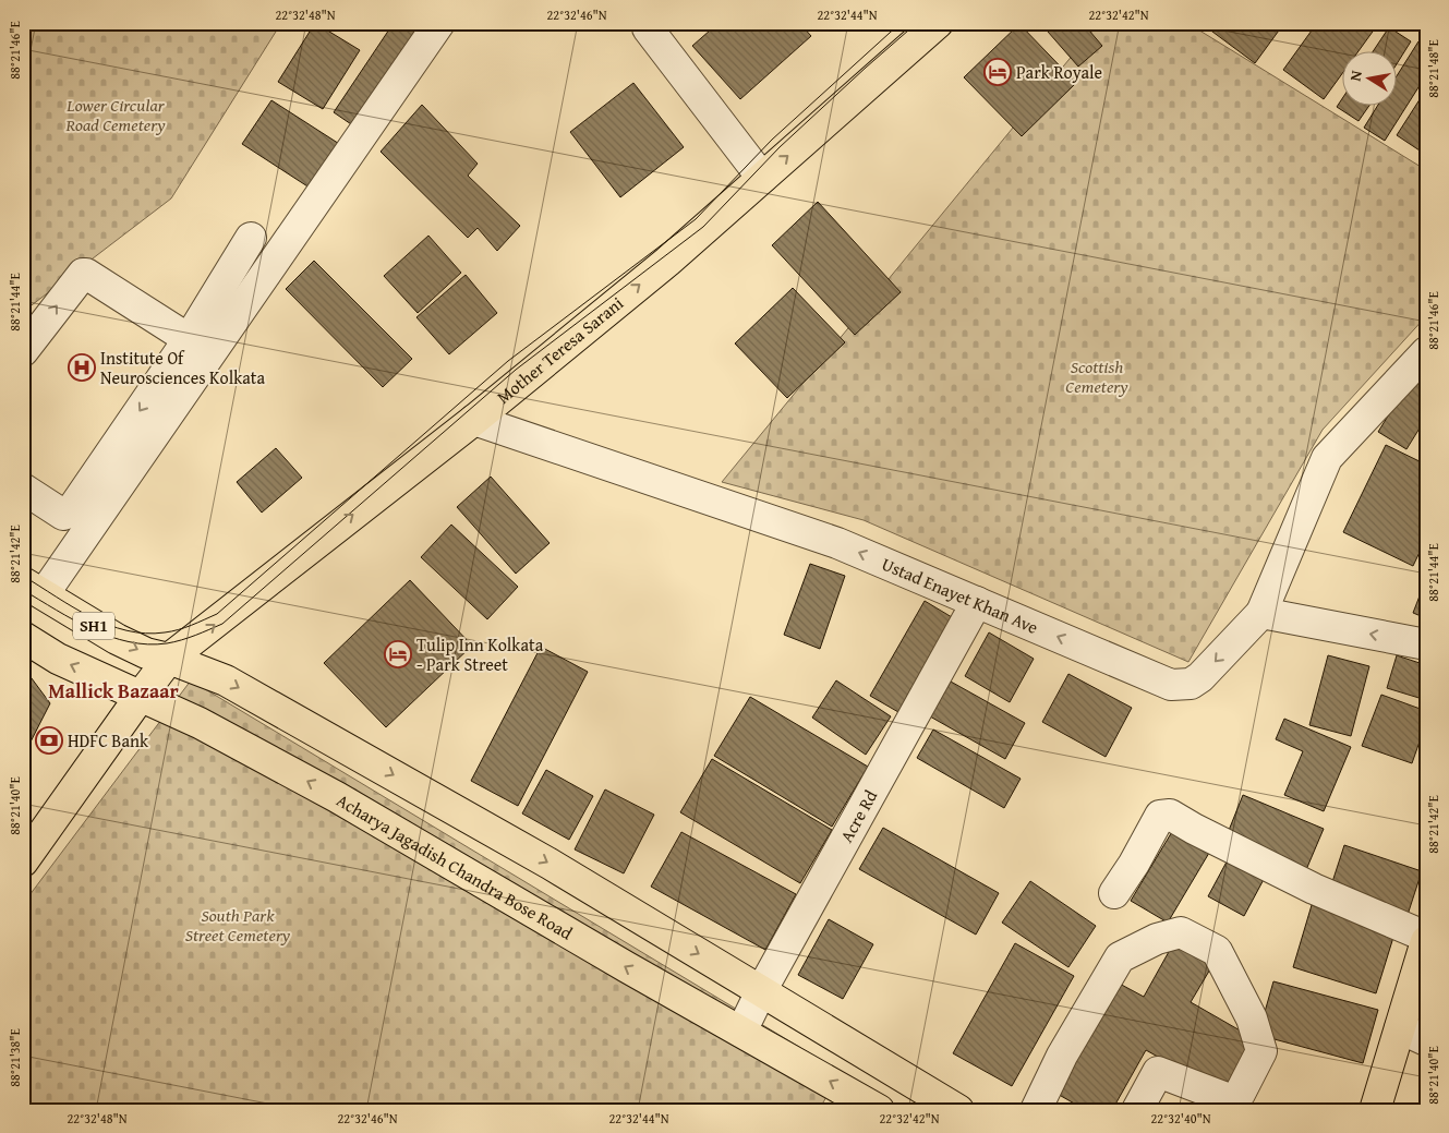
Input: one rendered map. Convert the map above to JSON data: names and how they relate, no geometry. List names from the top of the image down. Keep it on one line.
{"streets":{"main road":["Mother Teresa Sarani","SH1","Acharya Jagadish Chandra Bose Road"],"street":["Ustad Enayet Khan Ave","Acre Rd"]},"crossings":[["Mother Teresa Sarani","Ustad Enayet Khan Ave"],["Mother Teresa Sarani","SH1"],["Mother Teresa Sarani","Acharya Jagadish Chandra Bose Road"],["Ustad Enayet Khan Ave","Acre Rd"],["Acre Rd","Acharya Jagadish Chandra Bose Road"]],"one_way":["Mother Teresa Sarani","Ustad Enayet Khan Ave"],"districts":["Mallick Bazaar"],"parks":["Lower Circular Road Cemetery","Scottish Cemetery","South Park Street Cemetery"],"places":{"hotel":["Park Royale","Tulip Inn Kolkata - Park Street"],"hospital":["Institute Of Neurosciences Kolkata"],"bank":["HDFC Bank"]},"north":"left","coordinates":["22°32'48\"N","22°32'46\"N","22°32'44\"N","22°32'42\"N","88°21'46\"E","88°21'48\"E","88°21'44\"E","88°21'42\"E","88°21'40\"E","88°21'38\"E","22°32'40\"N"]}
